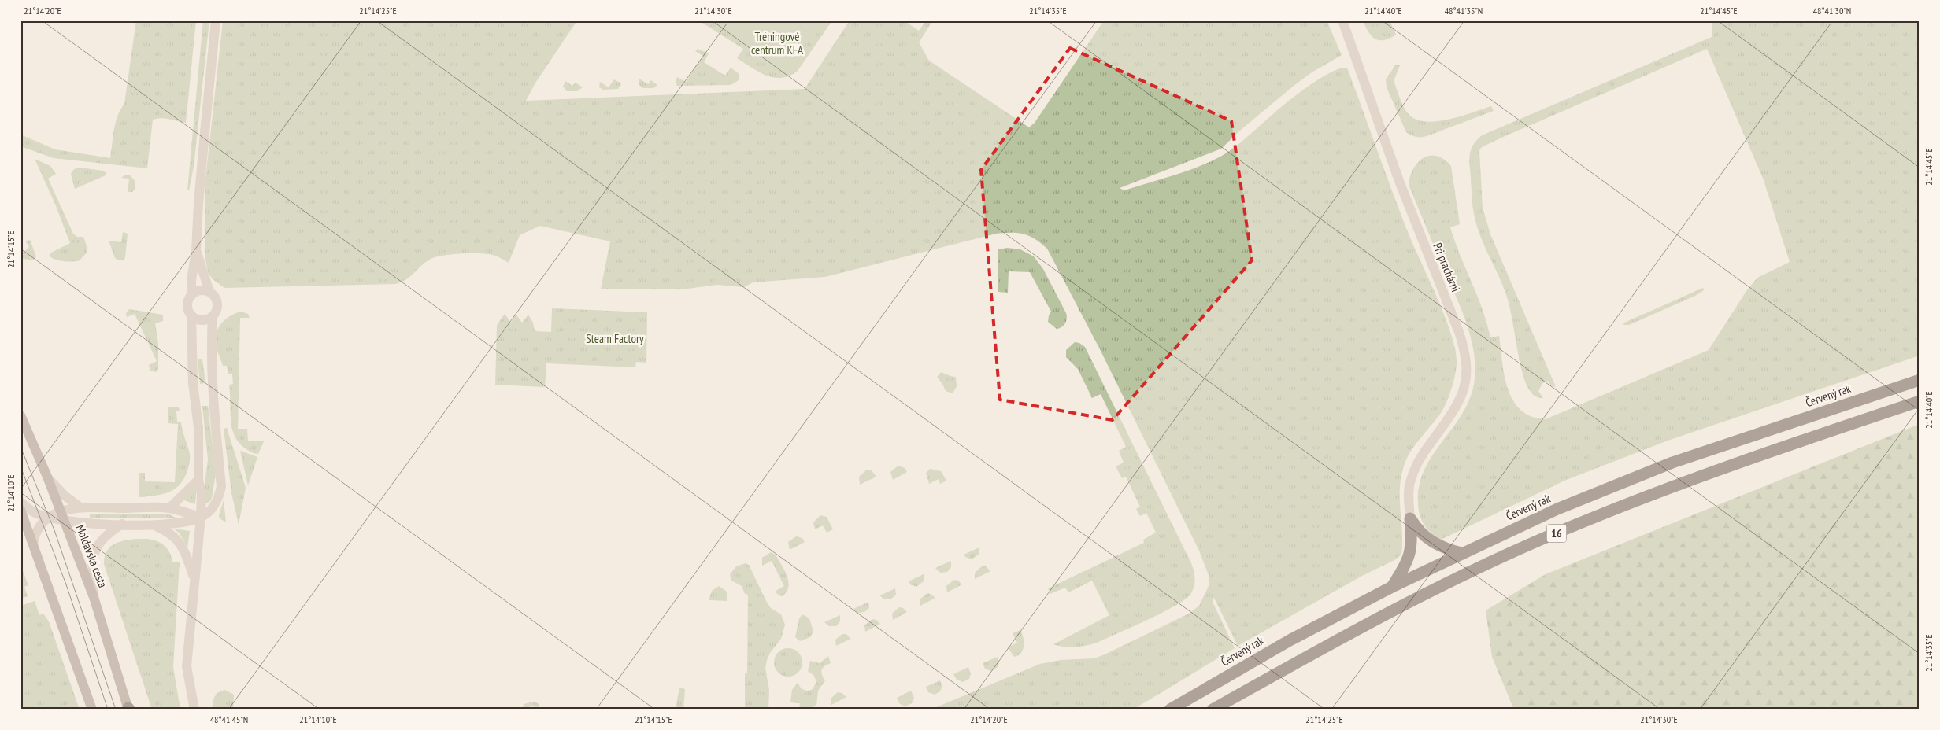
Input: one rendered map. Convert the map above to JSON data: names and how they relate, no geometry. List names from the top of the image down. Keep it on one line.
{"streets":{"highway":["Červený rak","16"],"street":["Pri prachárni","Moldavská cesta"]},"parks":["Tréningové centrum KFA","Steam Factory"],"coordinates":["21°14'20\"E","21°14'25\"E","21°14'30\"E","21°14'35\"E","21°14'40\"E","48°41'35\"N","21°14'45\"E","48°41'30\"N","21°14'15\"E","21°14'10\"E","48°41'45\"N"]}
